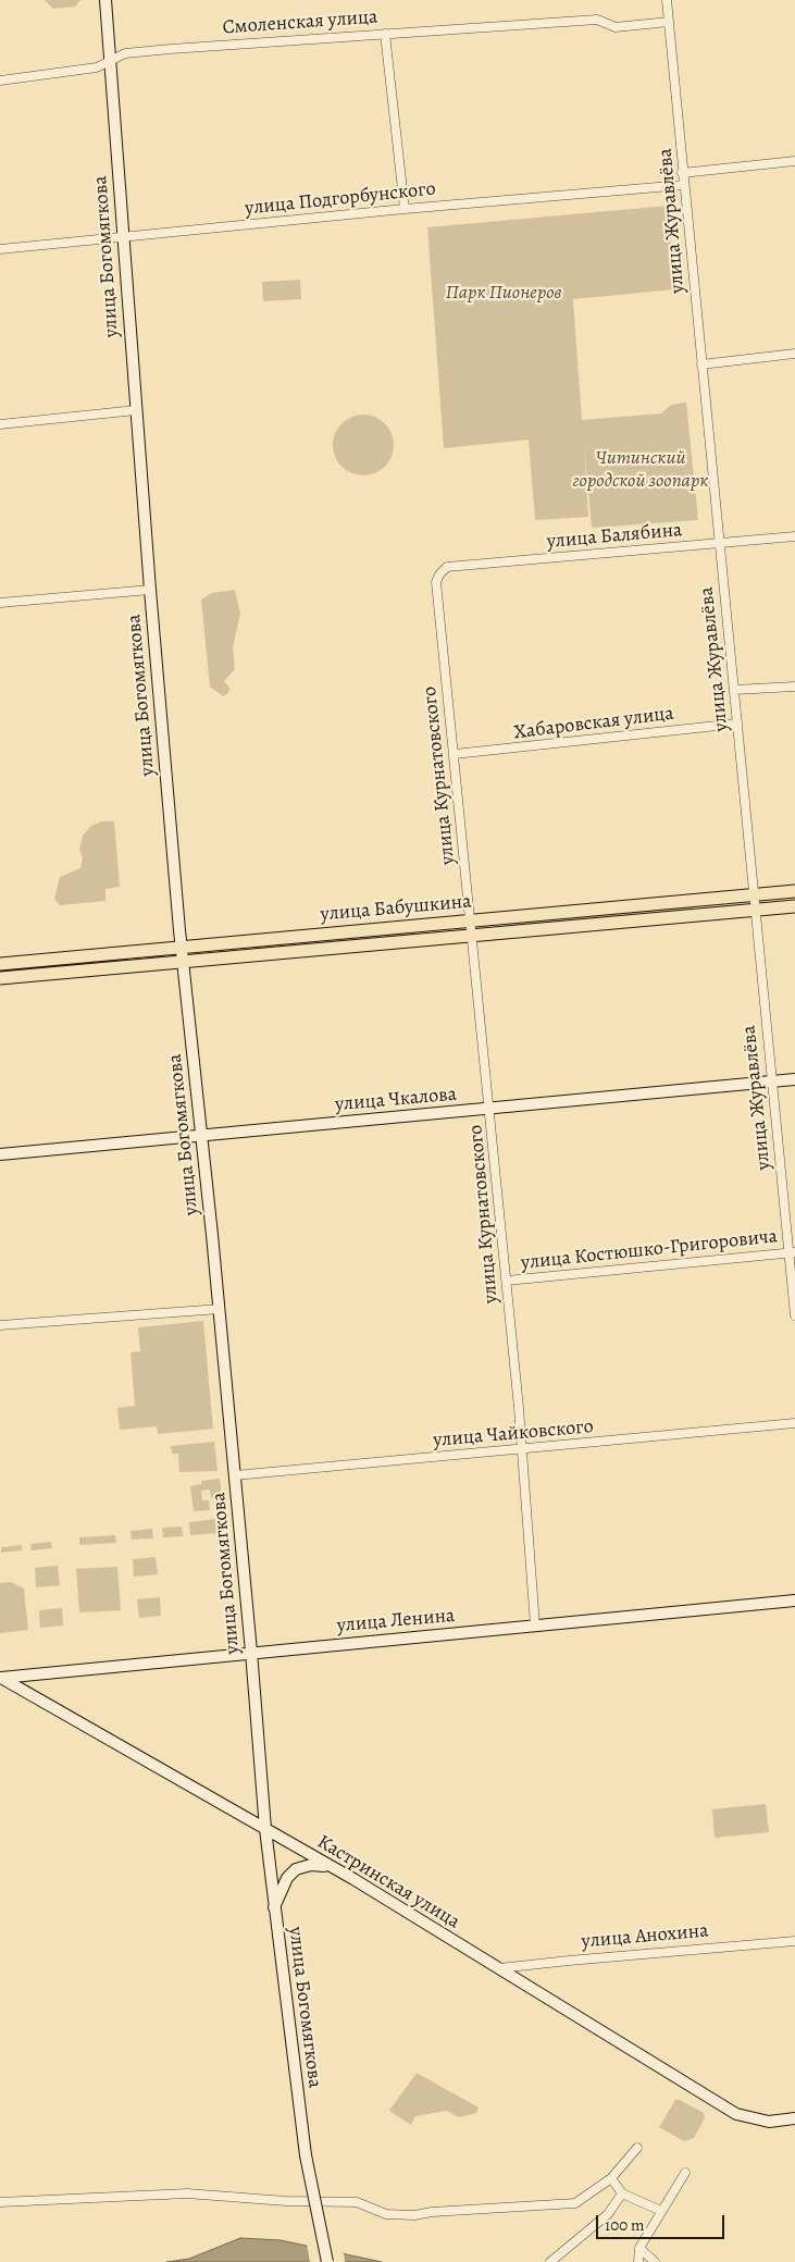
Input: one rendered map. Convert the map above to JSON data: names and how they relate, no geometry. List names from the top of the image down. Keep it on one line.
{"streets":{"main road":["улица Богомягкова","улица Бабушкина","улица Чкалова","улица Ленина","Кастринская улица"],"street":["Смоленская улица","улица Подгорбунского","улица Журавлёва","улица Балябина","Хабаровская улица","улица Курнатовского","улица Костюшко-Григоровича","улица Чайковского","улица Анохина"]},"crossings":[["Смоленская улица","улица Журавлёва"],["Смоленская улица","улица Богомягкова"],["улица Подгорбунского","улица Журавлёва"],["улица Подгорбунского","улица Богомягкова"],["улица Журавлёва","улица Балябина"],["улица Журавлёва","Хабаровская улица"],["улица Журавлёва","улица Бабушкина"],["улица Журавлёва","улица Чкалова"],["улица Журавлёва","улица Костюшко-Григоровича"],["улица Богомягкова","улица Бабушкина"],["улица Богомягкова","улица Чкалова"],["улица Богомягкова","улица Чайковского"],["улица Богомягкова","улица Ленина"],["улица Богомягкова","Кастринская улица"],["улица Балябина","улица Курнатовского"],["Хабаровская улица","улица Курнатовского"],["улица Курнатовского","улица Бабушкина"],["улица Курнатовского","улица Чкалова"],["улица Курнатовского","улица Костюшко-Григоровича"],["улица Курнатовского","улица Чайковского"],["улица Курнатовского","улица Ленина"],["улица Ленина","Кастринская улица"],["Кастринская улица","улица Анохина"]],"parks":["Парк Пионеров","Читинский городской зоопарк"],"scale_bar":"100 m"}
